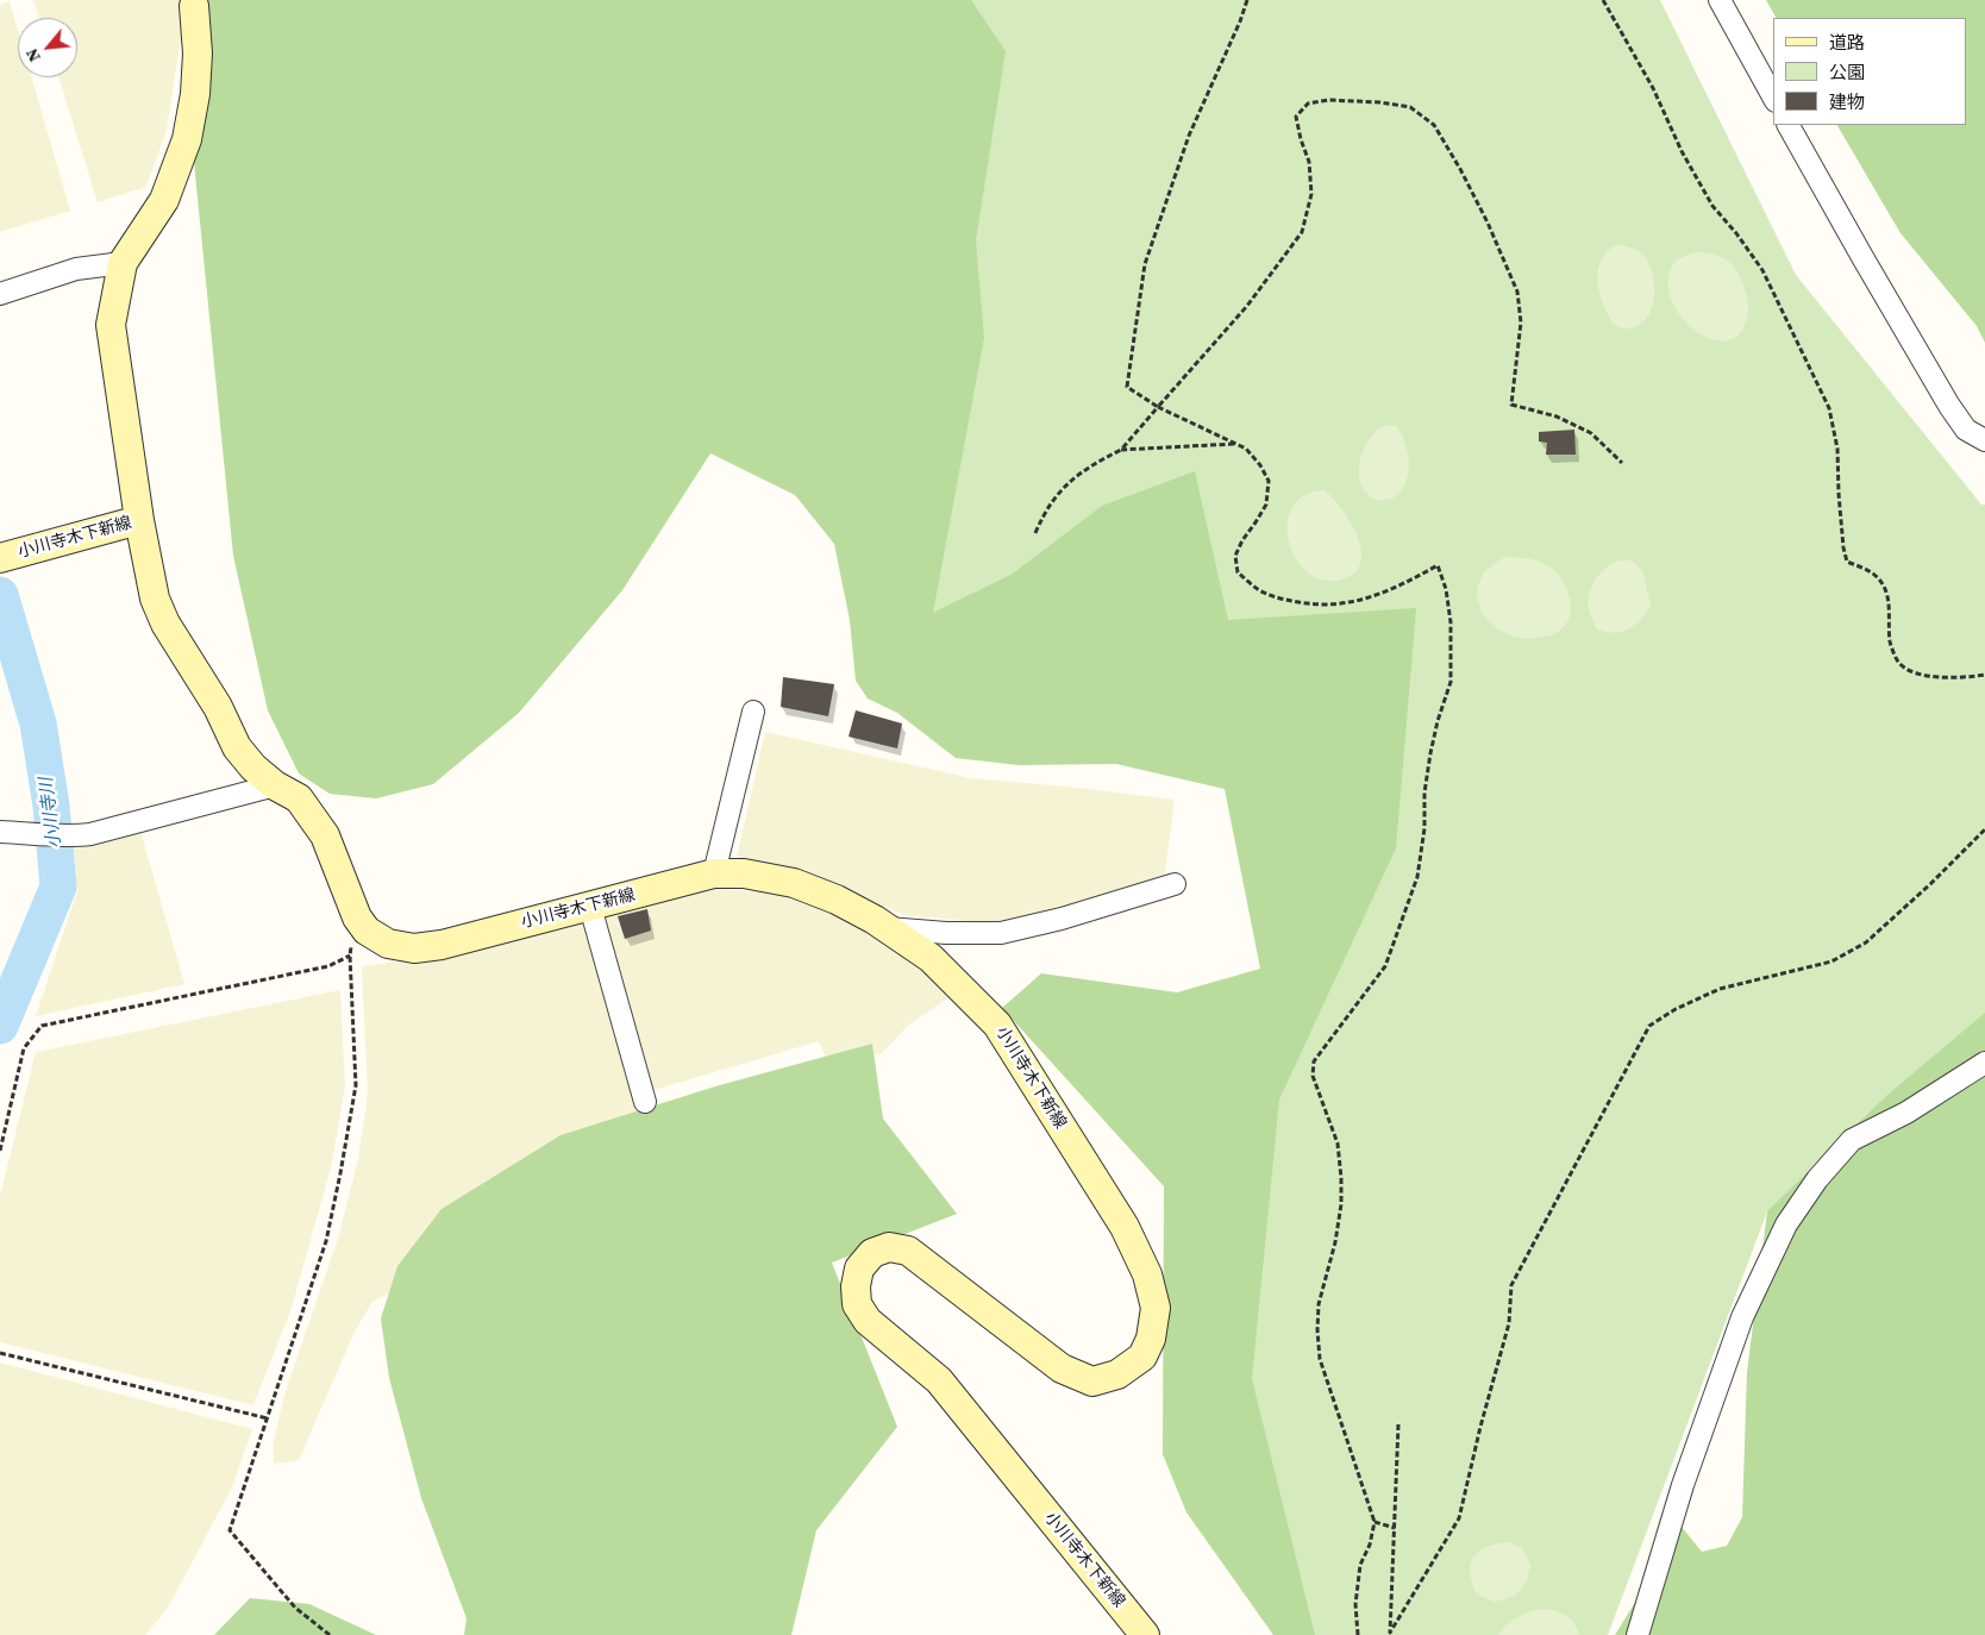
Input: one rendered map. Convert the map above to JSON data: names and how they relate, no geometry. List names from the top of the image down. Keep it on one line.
{"streets":{"main road":["小川寺木下新線"]},"water":["小川寺川"],"legend":["道路","公園","建物"],"north":"bottom left"}
